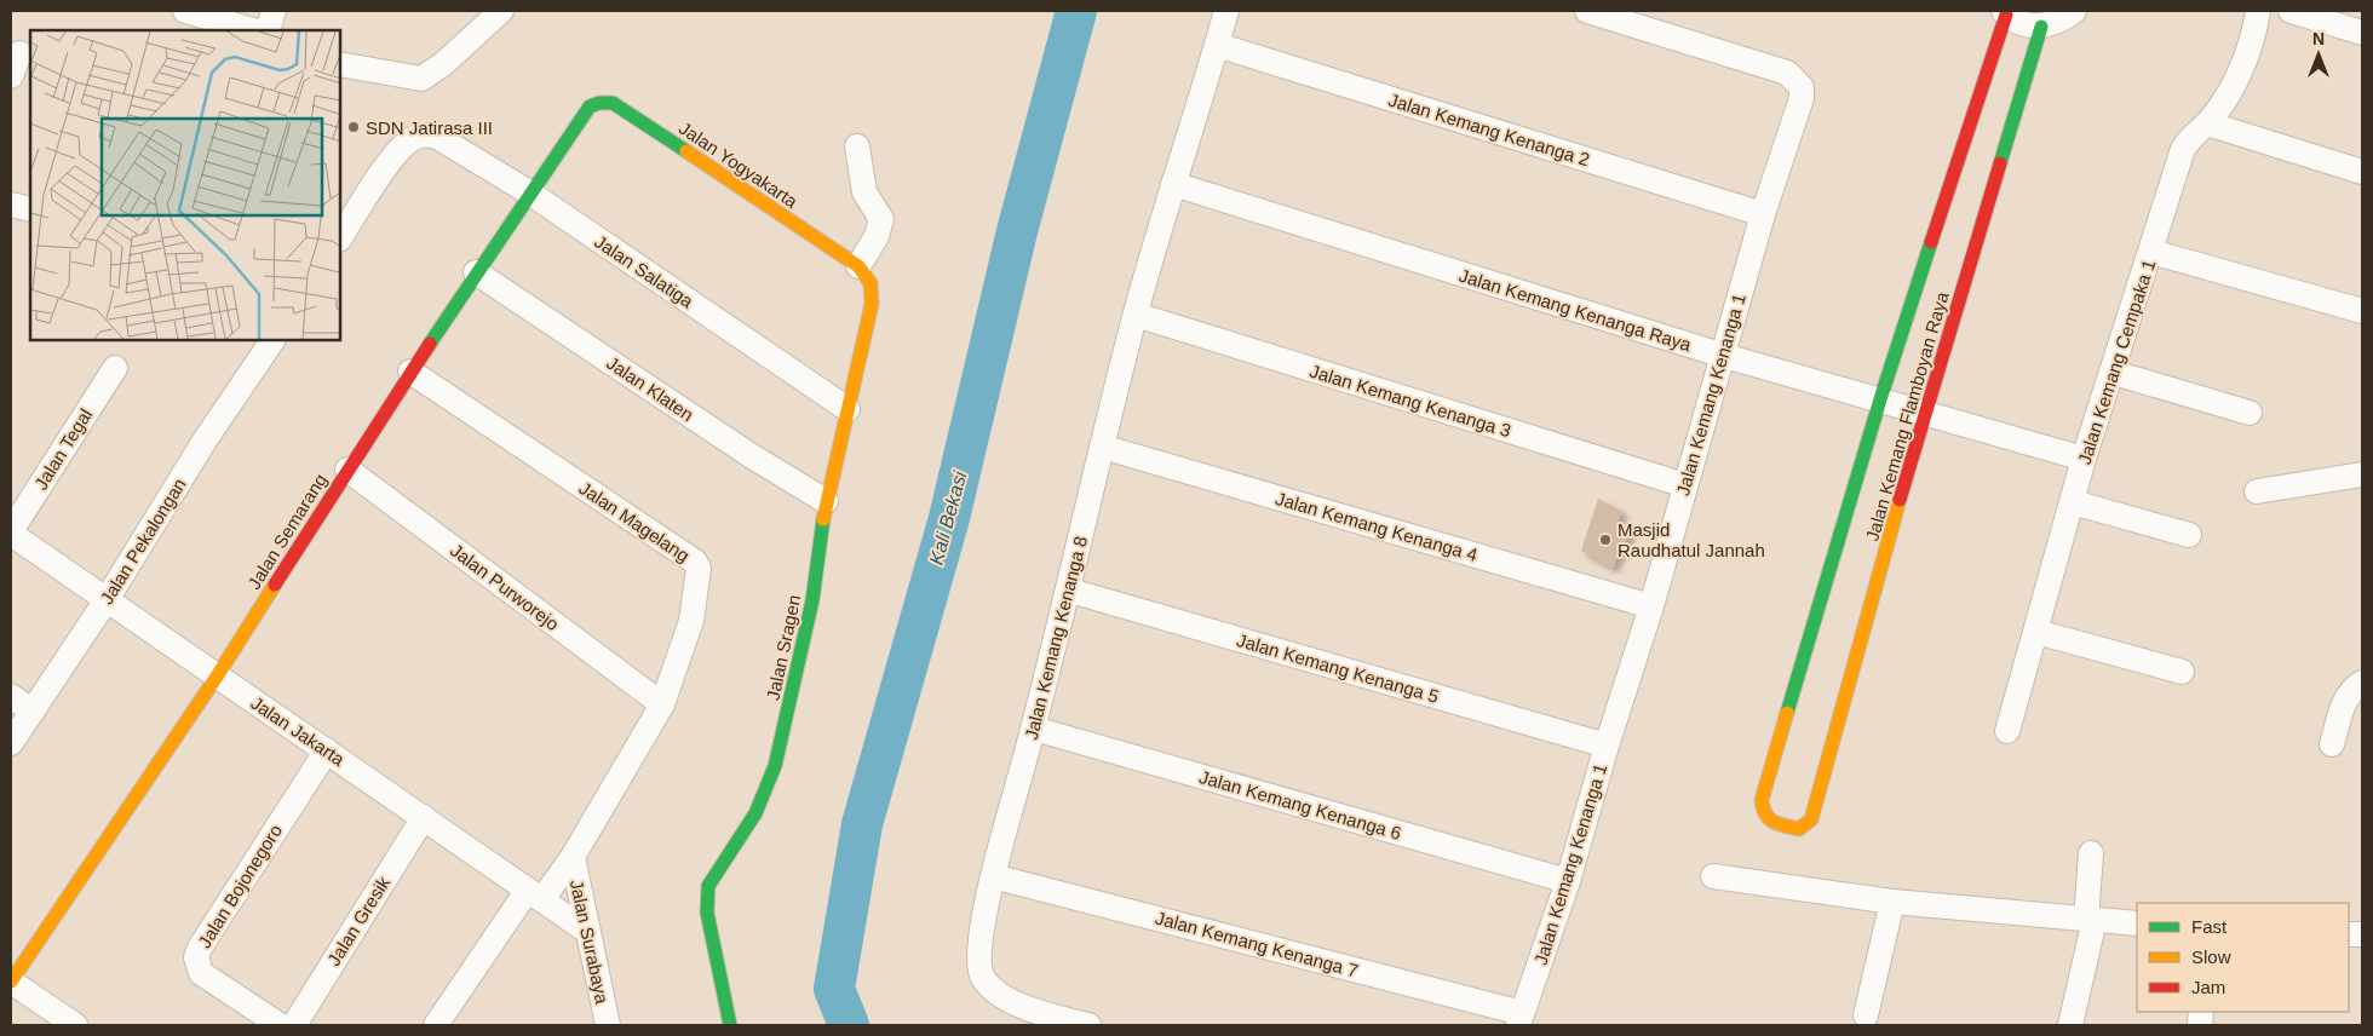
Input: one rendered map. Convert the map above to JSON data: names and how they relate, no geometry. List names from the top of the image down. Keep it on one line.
{"streets":{"street":["Jalan Kemang Kenanga 2","Jalan Yogyakarta","Jalan Salatiga","Jalan Kemang Kenanga Raya","Jalan Kemang Cempaka 1","Jalan Klaten","Jalan Kemang Kenanga 1","Jalan Kemang Kenanga 3","Jalan Kemang Flamboyan Raya","Jalan Tegal","Jalan Magelang","Jalan Kemang Kenanga 4","Jalan Semarang","Jalan Pekalongan","Jalan Purworejo","Jalan Kemang Kenanga 8","Jalan Sragen","Jalan Kemang Kenanga 5","Jalan Jakarta","Jalan Kemang Kenanga 6","Jalan Bojonegoro","Jalan Gresik","Jalan Surabaya","Jalan Kemang Kenanga 7"]},"crossings":[["Jalan Kemang Kenanga 2","Jalan Kemang Kenanga 1"],["Jalan Kemang Kenanga 2","Jalan Kemang Kenanga 8"],["Jalan Yogyakarta","Jalan Semarang"],["Jalan Yogyakarta","Jalan Sragen"],["Jalan Salatiga","Jalan Semarang"],["Jalan Salatiga","Jalan Sragen"],["Jalan Kemang Kenanga Raya","Jalan Kemang Cempaka 1"],["Jalan Kemang Kenanga Raya","Jalan Kemang Kenanga 1"],["Jalan Kemang Kenanga Raya","Jalan Kemang Flamboyan Raya"],["Jalan Kemang Kenanga Raya","Jalan Kemang Kenanga 8"],["Jalan Klaten","Jalan Semarang"],["Jalan Klaten","Jalan Sragen"],["Jalan Kemang Kenanga 1","Jalan Kemang Kenanga 3"],["Jalan Kemang Kenanga 1","Jalan Kemang Kenanga 4"],["Jalan Kemang Kenanga 1","Jalan Kemang Kenanga 5"],["Jalan Kemang Kenanga 1","Jalan Kemang Kenanga 6"],["Jalan Kemang Kenanga 1","Jalan Kemang Kenanga 7"],["Jalan Kemang Kenanga 3","Jalan Kemang Kenanga 8"],["Jalan Tegal","Jalan Jakarta"],["Jalan Magelang","Jalan Semarang"],["Jalan Magelang","Jalan Purworejo"],["Jalan Magelang","Jalan Jakarta"],["Jalan Magelang","Jalan Surabaya"],["Jalan Kemang Kenanga 4","Jalan Kemang Kenanga 8"],["Jalan Semarang","Jalan Purworejo"],["Jalan Semarang","Jalan Jakarta"],["Jalan Pekalongan","Jalan Jakarta"],["Jalan Kemang Kenanga 8","Jalan Kemang Kenanga 5"],["Jalan Kemang Kenanga 8","Jalan Kemang Kenanga 6"],["Jalan Kemang Kenanga 8","Jalan Kemang Kenanga 7"],["Jalan Jakarta","Jalan Bojonegoro"],["Jalan Jakarta","Jalan Gresik"],["Jalan Jakarta","Jalan Surabaya"]],"water":["Kali Bekasi"],"places":["SDN Jatirasa III","Masjid Raudhatul Jannah"],"legend":["Fast","Slow","Jam"],"north":"top"}
